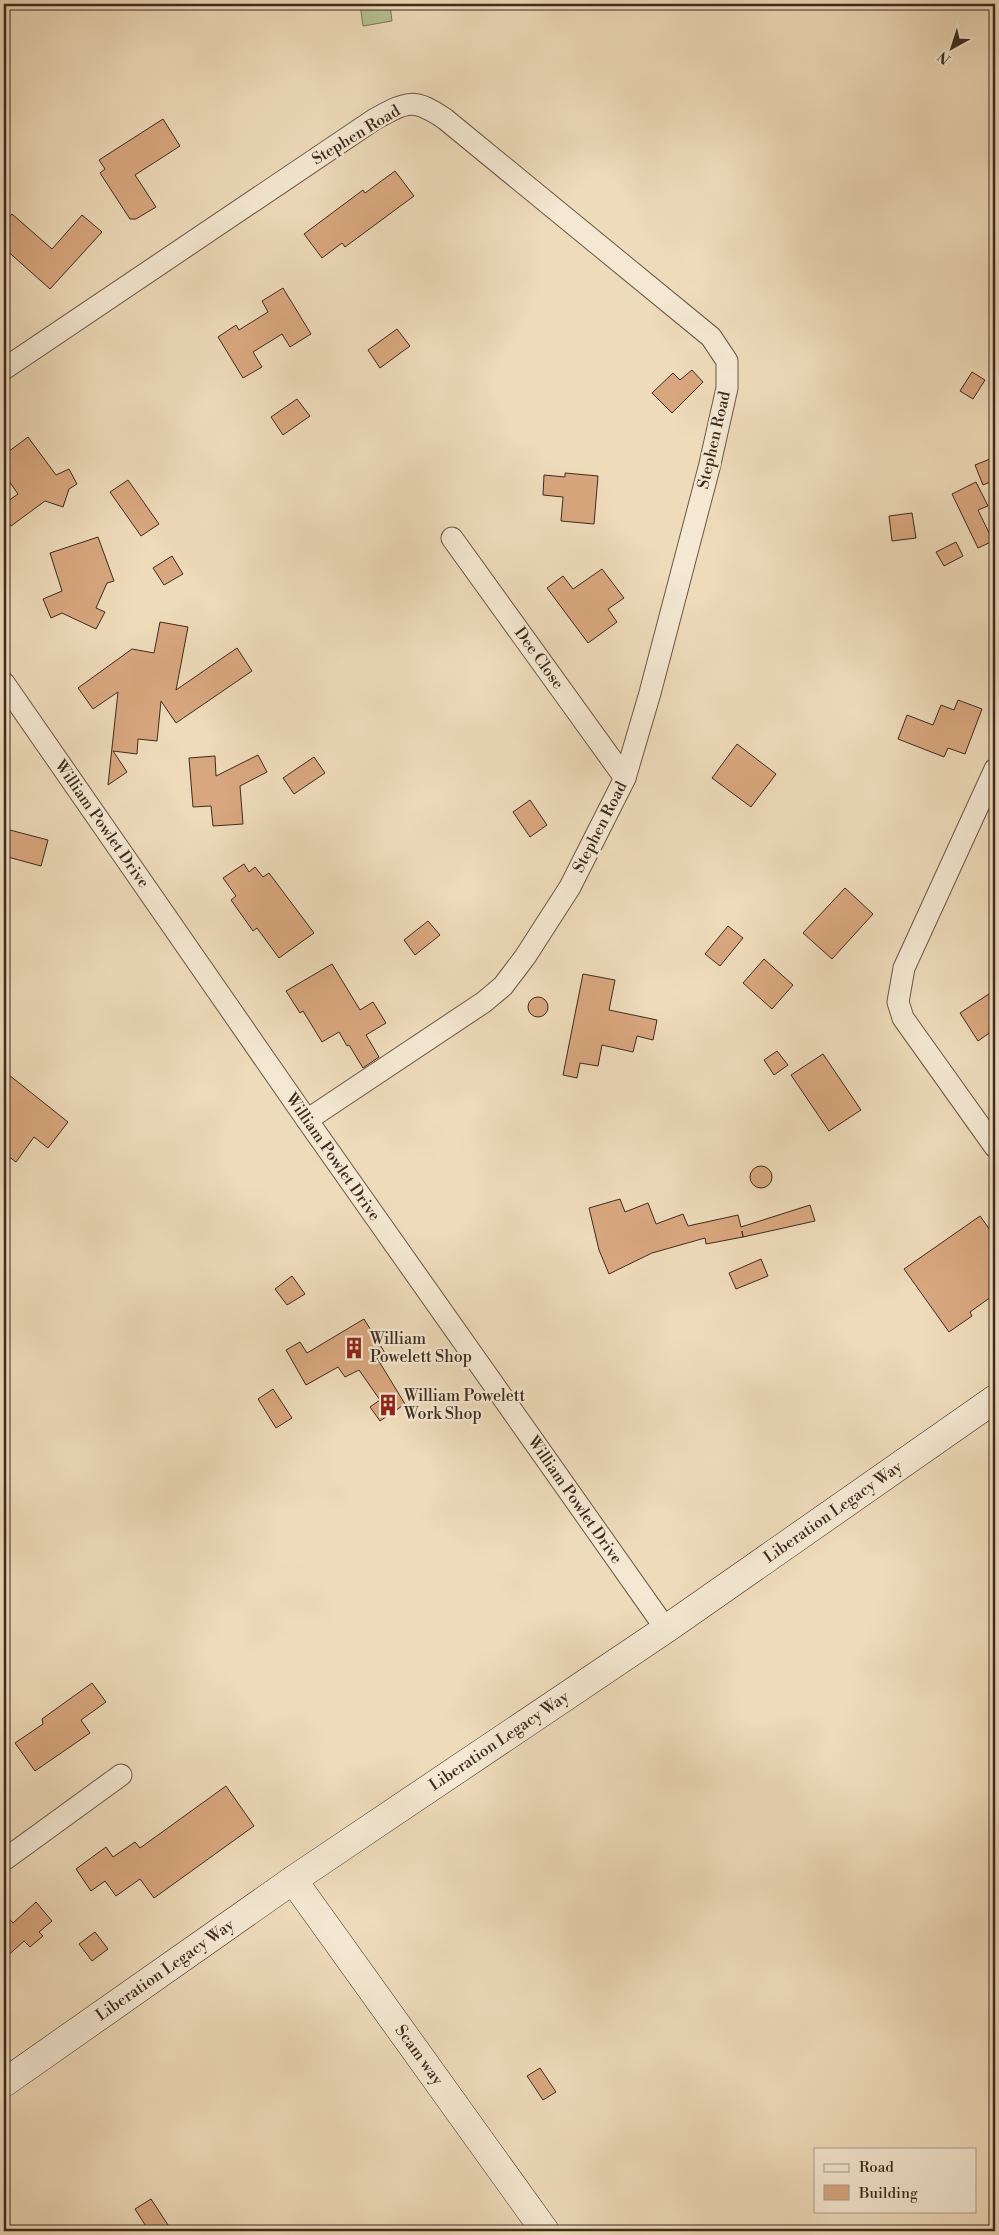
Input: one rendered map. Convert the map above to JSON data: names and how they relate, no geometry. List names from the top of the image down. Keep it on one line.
{"streets":{"main road":["Liberation Legacy Way","Scam way"],"street":["Stephen Road","Dee Close","William Powlet Drive"]},"crossings":[["Stephen Road","Dee Close"],["Stephen Road","William Powlet Drive"],["William Powlet Drive","Liberation Legacy Way"],["Liberation Legacy Way","Scam way"]],"places":{"building":["William Powelett Shop","William Powelett Work Shop"]},"legend":["Road","Building"],"north":"bottom left"}
